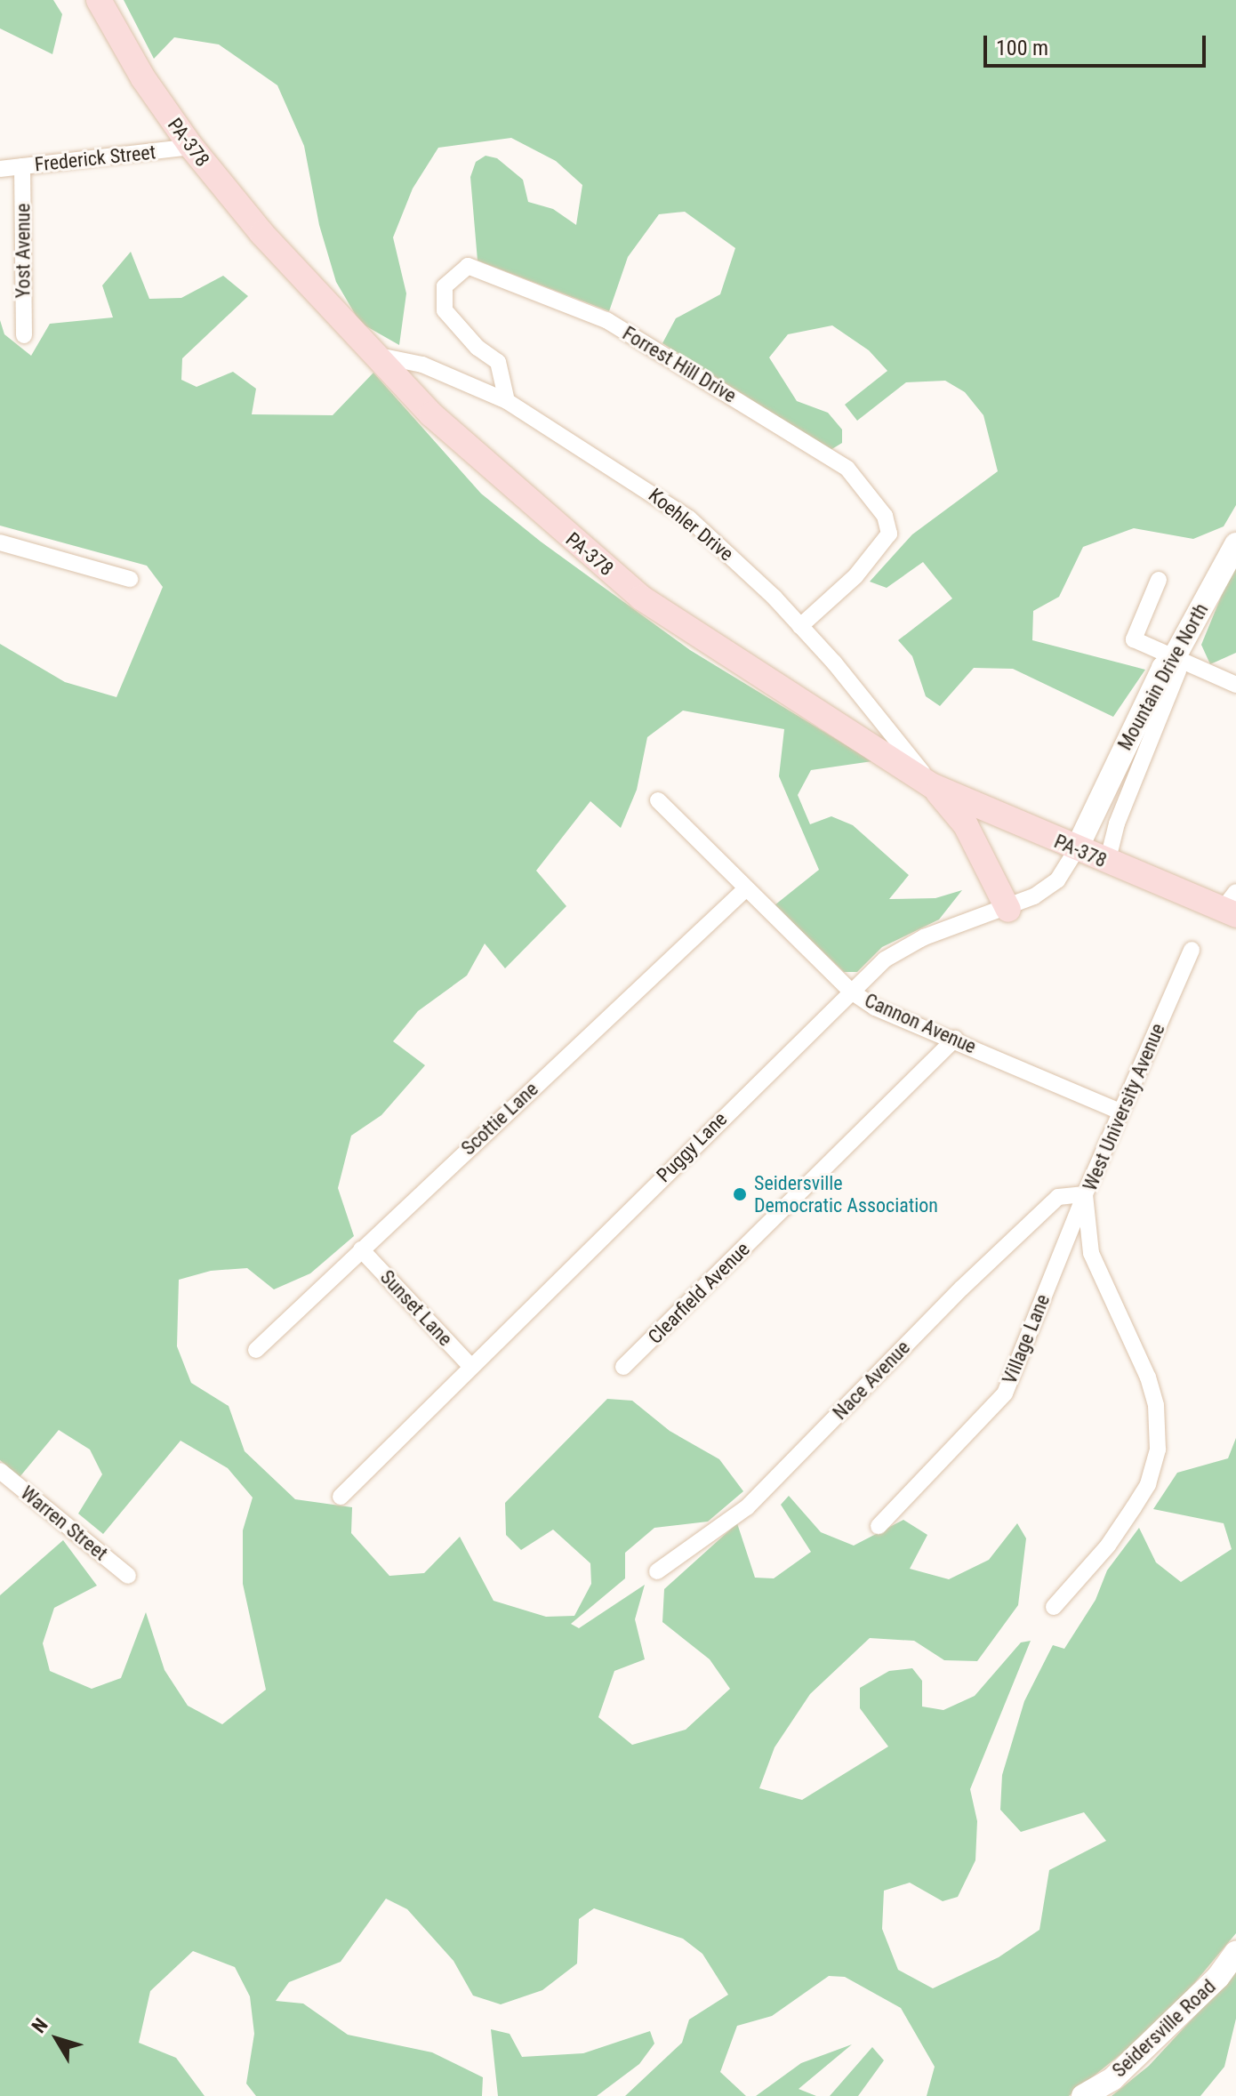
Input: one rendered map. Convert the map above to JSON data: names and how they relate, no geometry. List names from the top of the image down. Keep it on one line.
{"streets":{"main road":["PA-378"],"street":["Frederick Street","Yost Avenue","Forrest Hill Drive","Koehler Drive","Mountain Drive North","Cannon Avenue","West University Avenue","Scottie Lane","Puggy Lane","Clearfield Avenue","Sunset Lane","Village Lane","Nace Avenue","Warren Street","Seidersville Road"]},"crossings":[["PA-378","Frederick Street"],["PA-378","Koehler Drive"],["PA-378","Mountain Drive North"],["PA-378","Puggy Lane"],["Frederick Street","Yost Avenue"],["Forrest Hill Drive","Koehler Drive"],["Mountain Drive North","Puggy Lane"],["Cannon Avenue","West University Avenue"],["Cannon Avenue","Scottie Lane"],["Cannon Avenue","Puggy Lane"],["Cannon Avenue","Clearfield Avenue"],["West University Avenue","Village Lane"],["West University Avenue","Nace Avenue"],["Scottie Lane","Sunset Lane"],["Puggy Lane","Sunset Lane"],["Village Lane","Nace Avenue"]],"places":["Seidersville Democratic Association"],"scale_bar":"100 m","north":"top left"}
